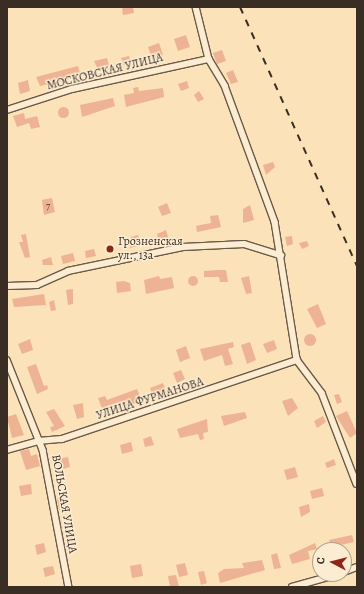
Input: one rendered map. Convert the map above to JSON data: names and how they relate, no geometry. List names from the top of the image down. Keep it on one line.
{"streets":{"street":["МОСКОВСКАЯ УЛИЦА","УЛИЦА ФУРМАНОВА","ВОЛЬСКАЯ УЛИЦА"]},"crossings":[["УЛИЦА ФУРМАНОВА","ВОЛЬСКАЯ УЛИЦА"]],"places":["Грозненская ул., 13а"],"house_numbers":["7"],"north":"left"}
